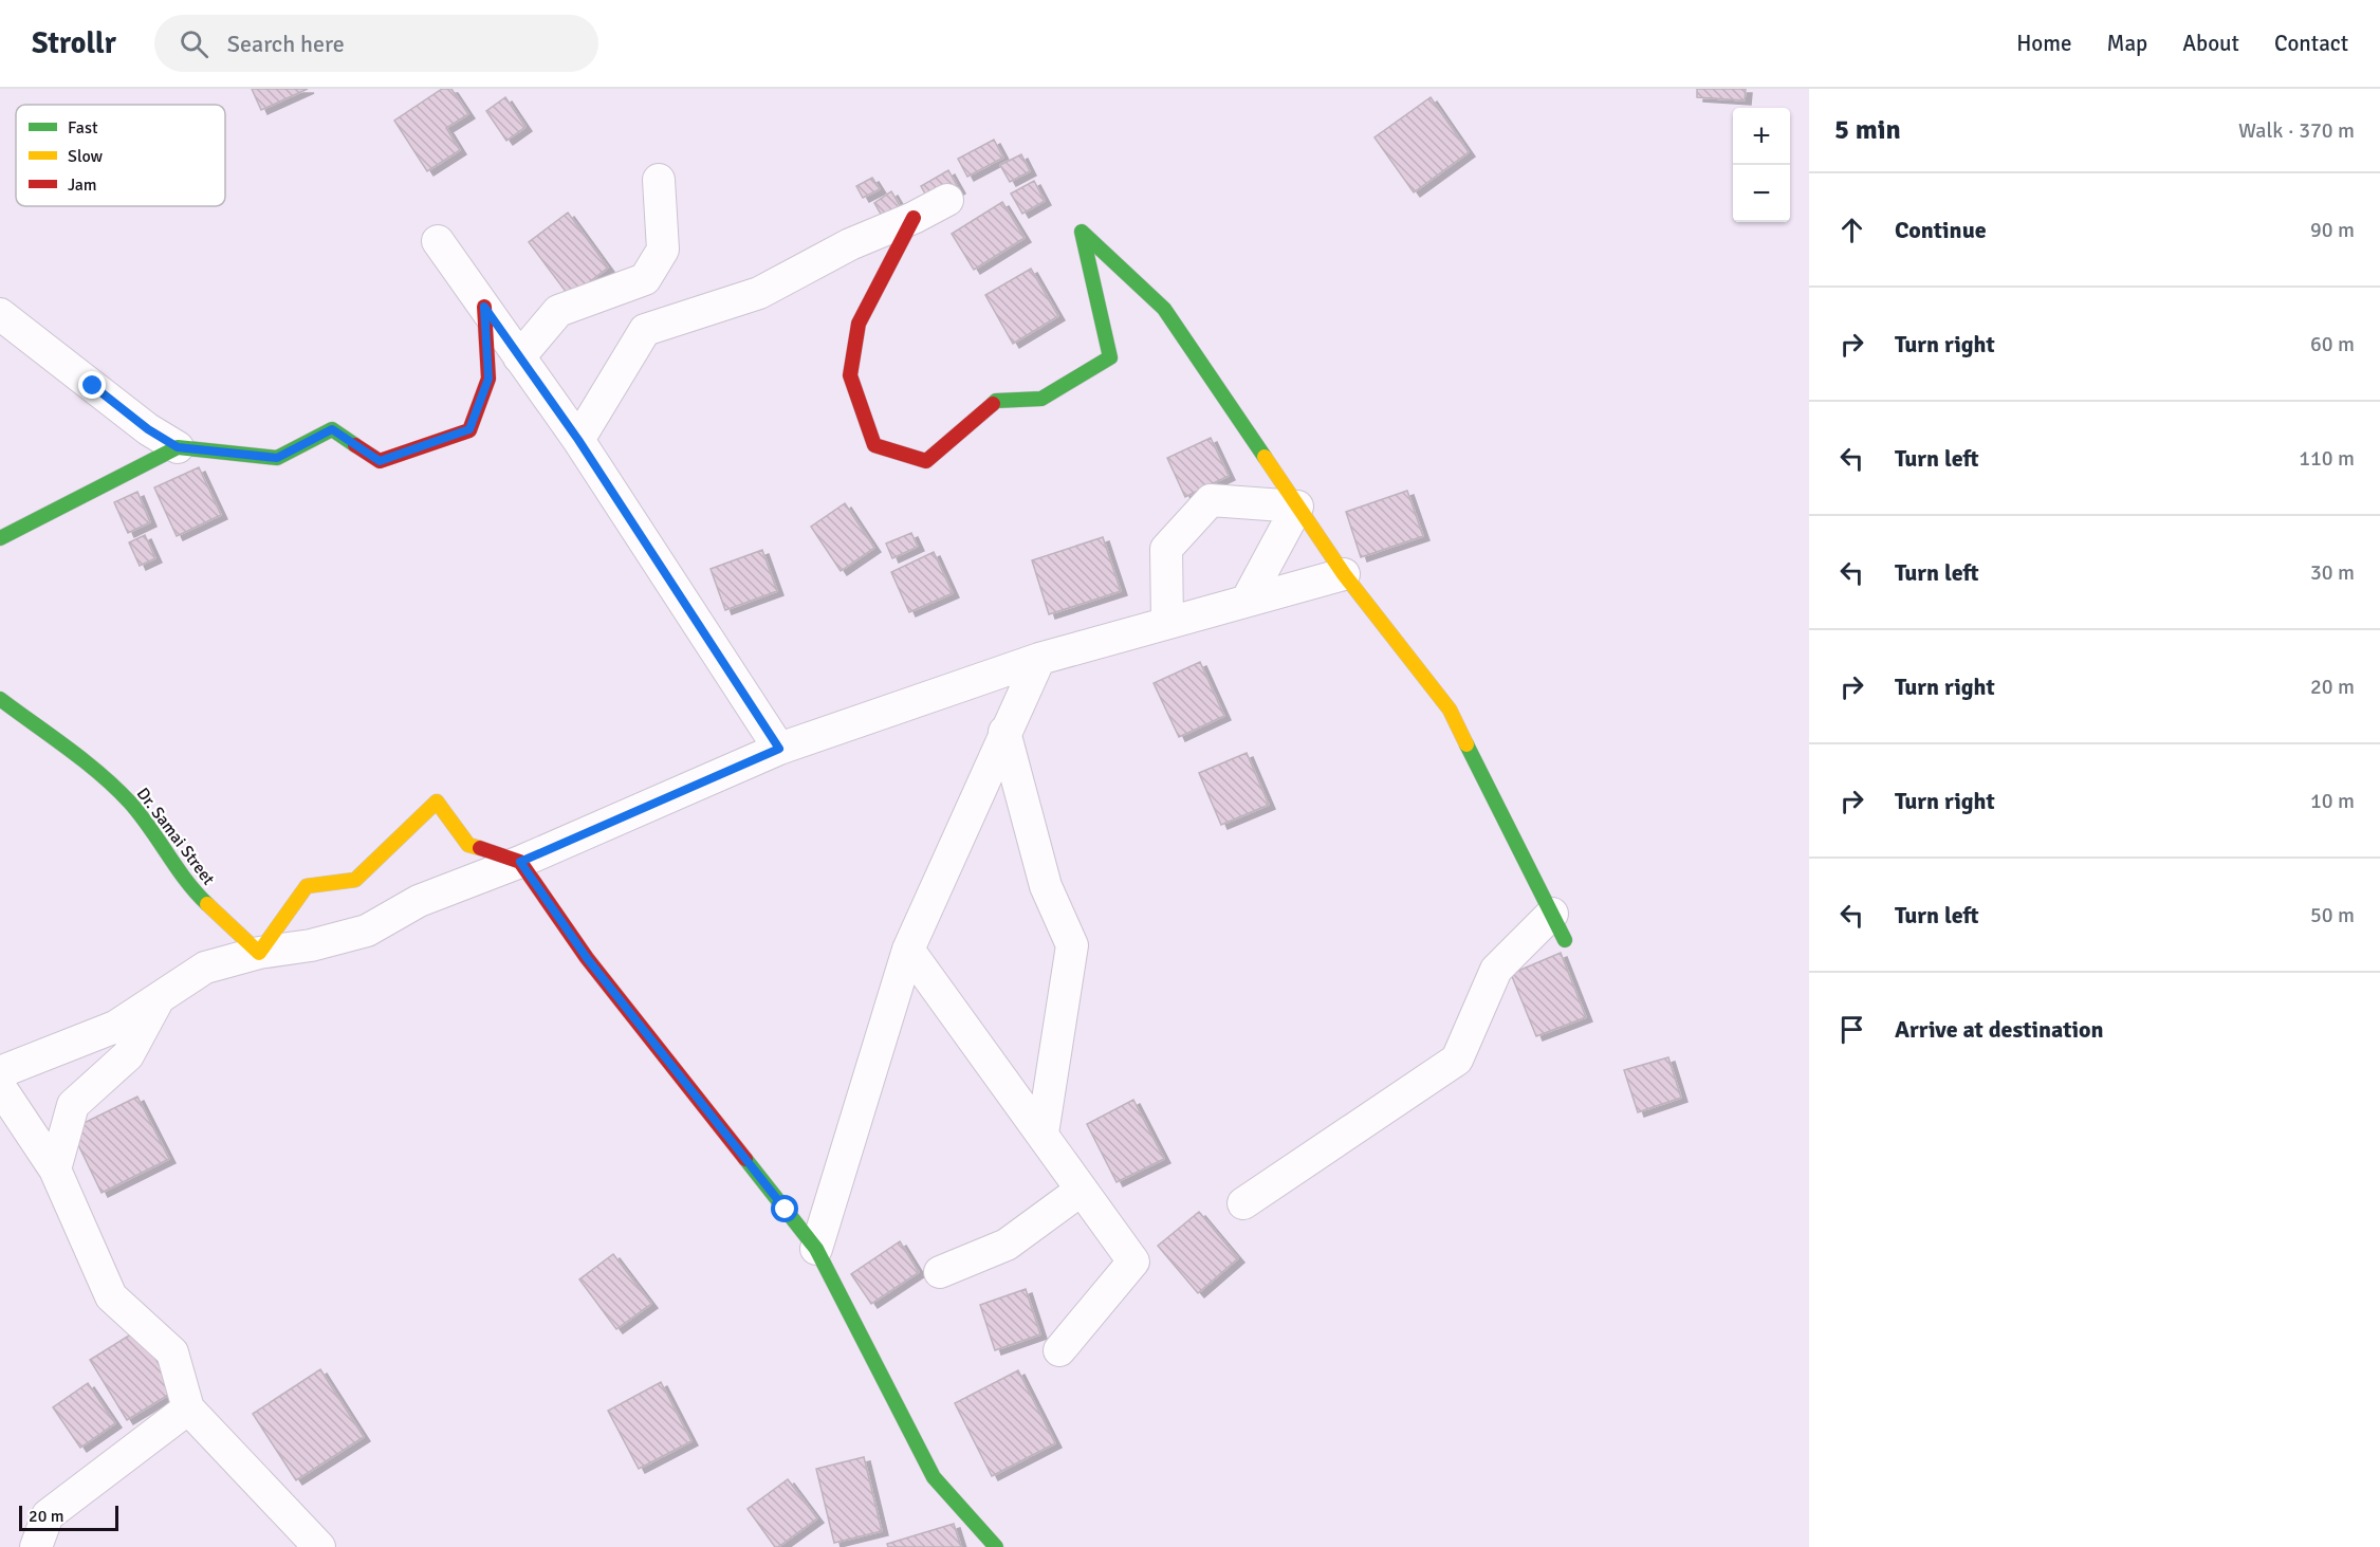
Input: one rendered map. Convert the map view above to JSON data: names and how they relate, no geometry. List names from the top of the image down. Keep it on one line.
{"streets":{"street":["Dr. Samai Street"]},"legend":["Fast","Slow","Jam"],"scale_bar":"20 m","page":{"header":"Strollr","search":"Search here","nav":["Home","Map","About","Contact"],"heading":["5 min","Walk · 370 m"],"map_buttons":["+","−"],"list":[["Continue","90 m"],["Turn right","60 m"],["Turn left","110 m"],["Turn left","30 m"],["Turn right","20 m"],["Turn right","10 m"],["Turn left","50 m"],"Arrive at destination"],"scale":"20 m"}}
